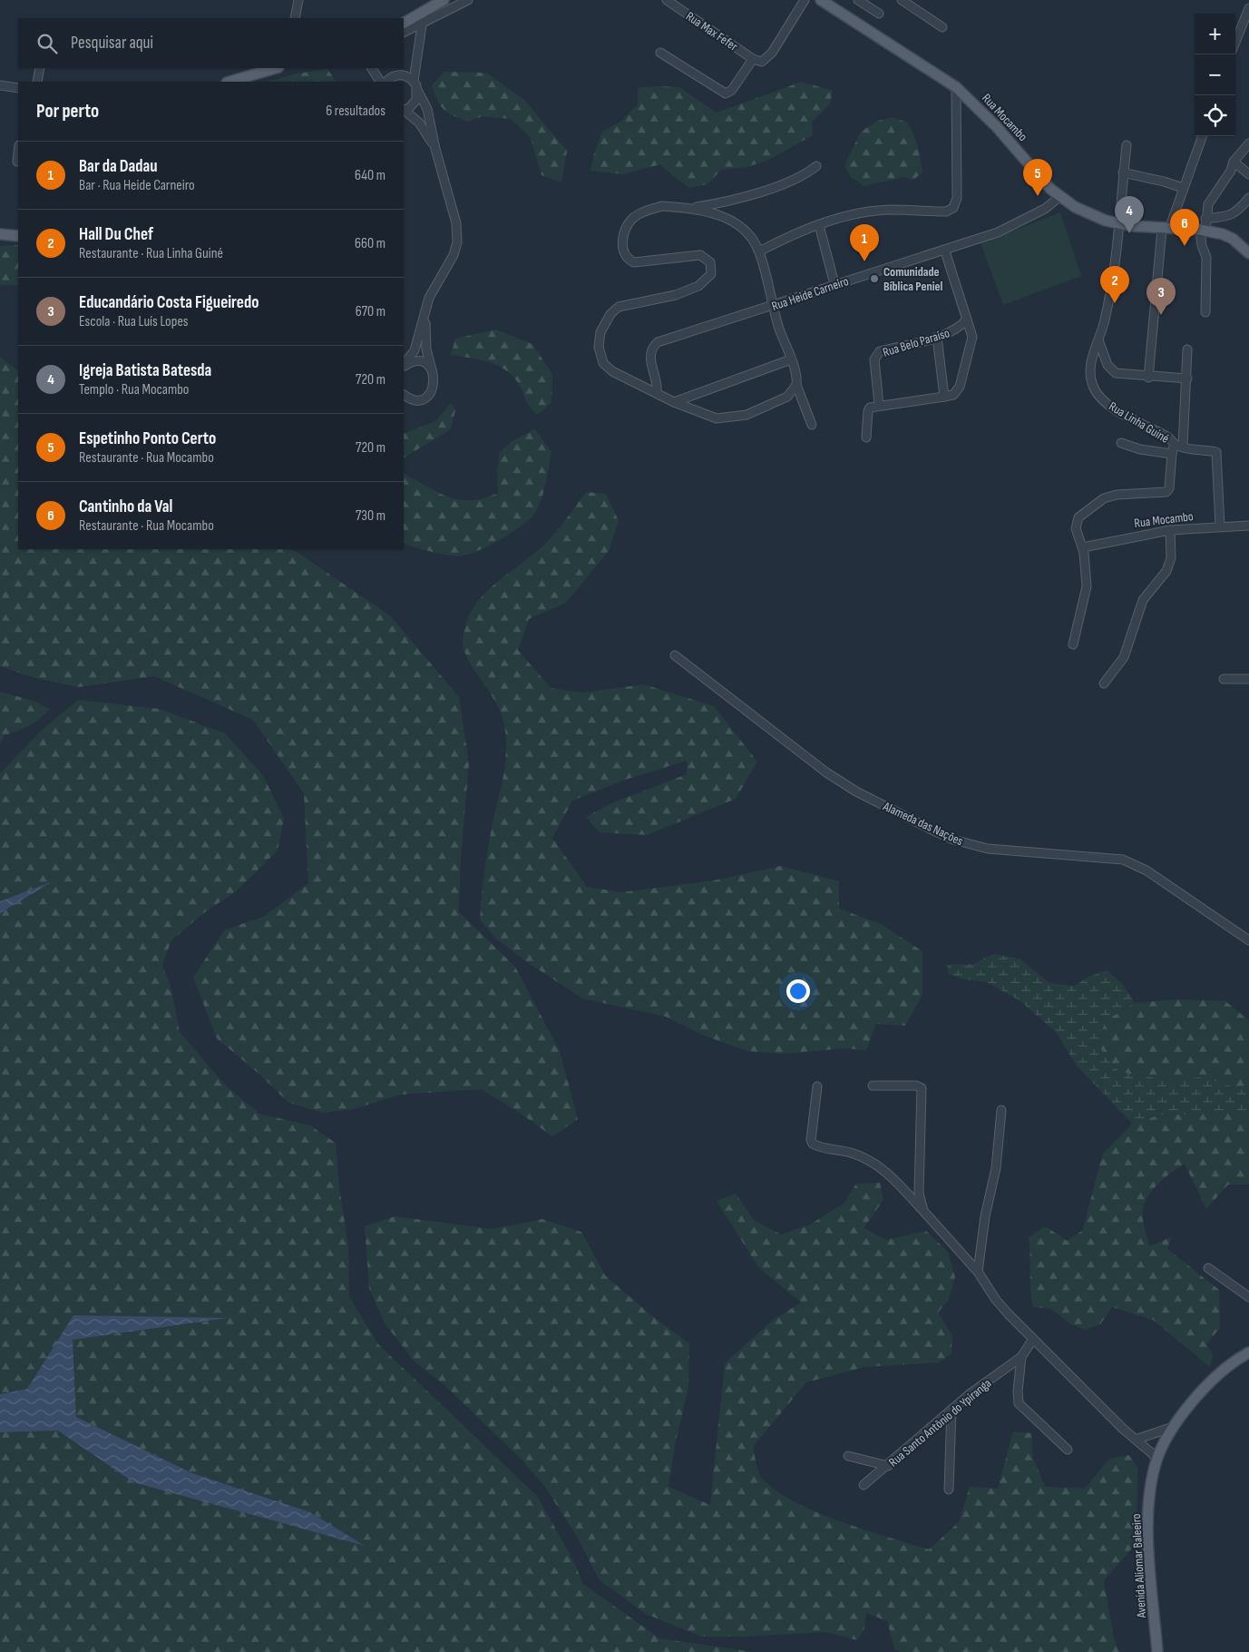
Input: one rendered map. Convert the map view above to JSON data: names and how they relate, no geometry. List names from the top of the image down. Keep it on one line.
{"streets":{"main road":["Rua Mocambo","Avenida Aliomar Baleeiro"],"street":["Rua Max Fefer","Rua Heide Carneiro","Rua Belo Paraíso","Rua Linha Guiné","Alameda das Nações","Rua Santo Antônio do Ypiranga"]},"crossings":[["Rua Mocambo","Rua Heide Carneiro"],["Rua Mocambo","Rua Linha Guiné"]],"places":["Comunidade Bíblica Peniel"],"page":{"map_buttons":["+","−"],"search":"Pesquisar aqui","heading":["Por perto","6 resultados"],"list":[{"mark":"1","name":"Bar da Dadau","note":"Bar · Rua Heide Carneiro","value":"640 m"},{"mark":"2","name":"Hall Du Chef","note":"Restaurante · Rua Linha Guiné","value":"660 m"},{"mark":"3","name":"Educandário Costa Figueiredo","note":"Escola · Rua Luís Lopes","value":"670 m"},{"mark":"4","name":"Igreja Batista Batesda","note":"Templo · Rua Mocambo","value":"720 m"},{"mark":"5","name":"Espetinho Ponto Certo","note":"Restaurante · Rua Mocambo","value":"720 m"},{"mark":"6","name":"Cantinho da Val","note":"Restaurante · Rua Mocambo","value":"730 m"}],"pins":["5","4","6","1","2","3"]}}
